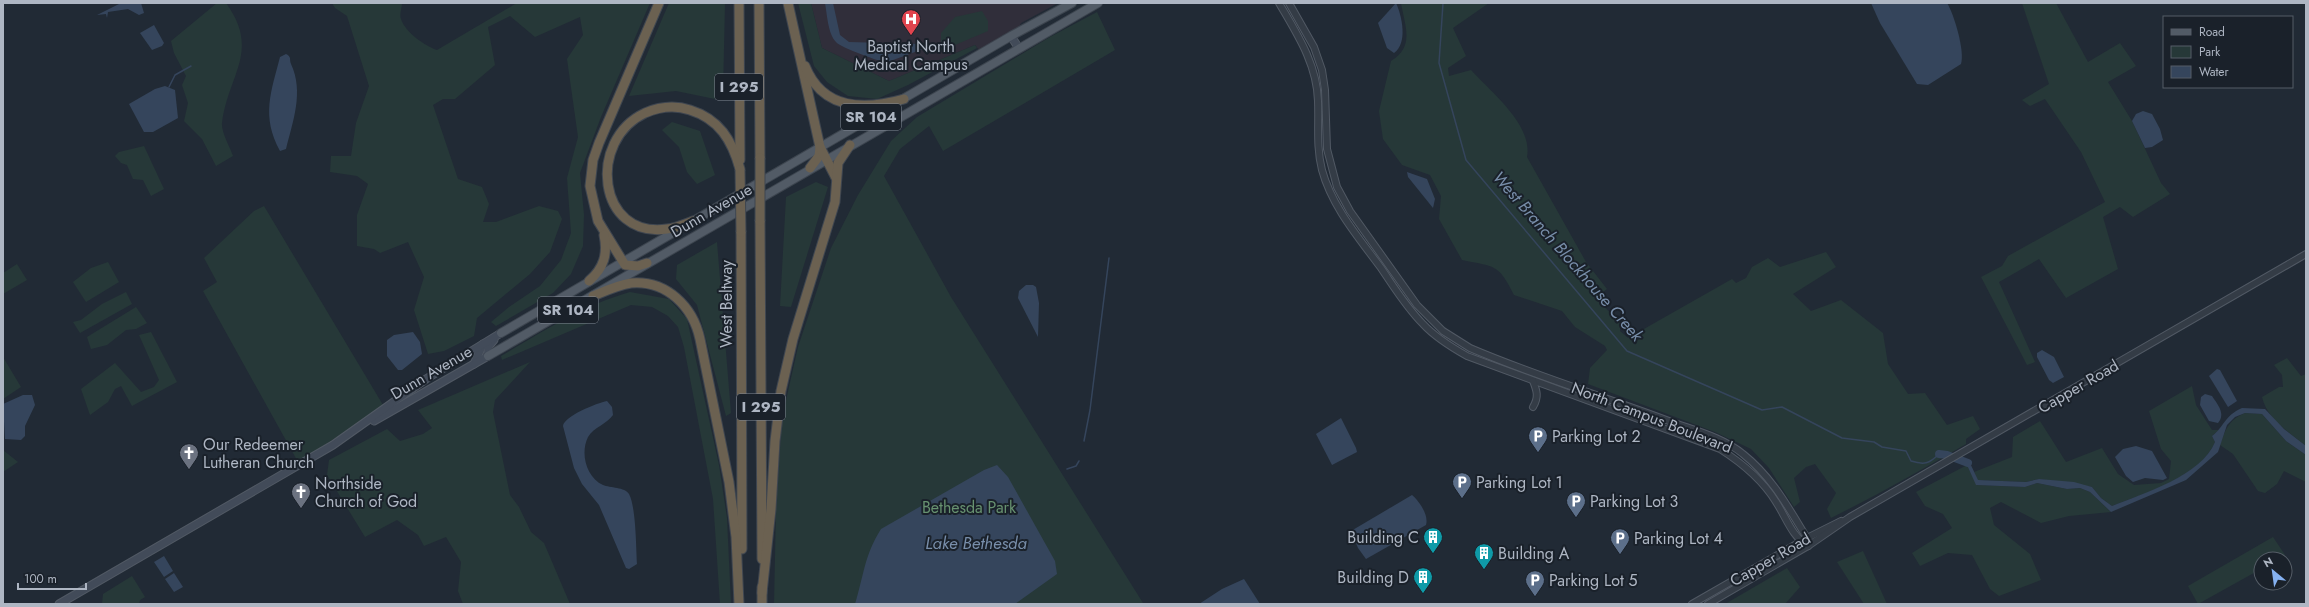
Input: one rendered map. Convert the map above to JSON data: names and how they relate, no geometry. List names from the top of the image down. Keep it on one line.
{"streets":{"highway":["I 295","West Beltway"],"main road":["SR 104","Dunn Avenue"],"street":["Capper Road","North Campus Boulevard"]},"crossings":[["Capper Road","North Campus Boulevard"]],"water":["West Branch Blockhouse Creek","Lake Bethesda"],"parks":["Bethesda Park"],"places":{"hospital":["Baptist North Medical Campus"],"parking":["Parking Lot 2","Parking Lot 1","Parking Lot 3","Parking Lot 4","Parking Lot 5"],"church":["Our Redeemer Lutheran Church","Northside Church of God"],"building":["Building C","Building A","Building D"]},"legend":["Road","Park","Water"],"scale_bar":"100 m","north":"top left"}
